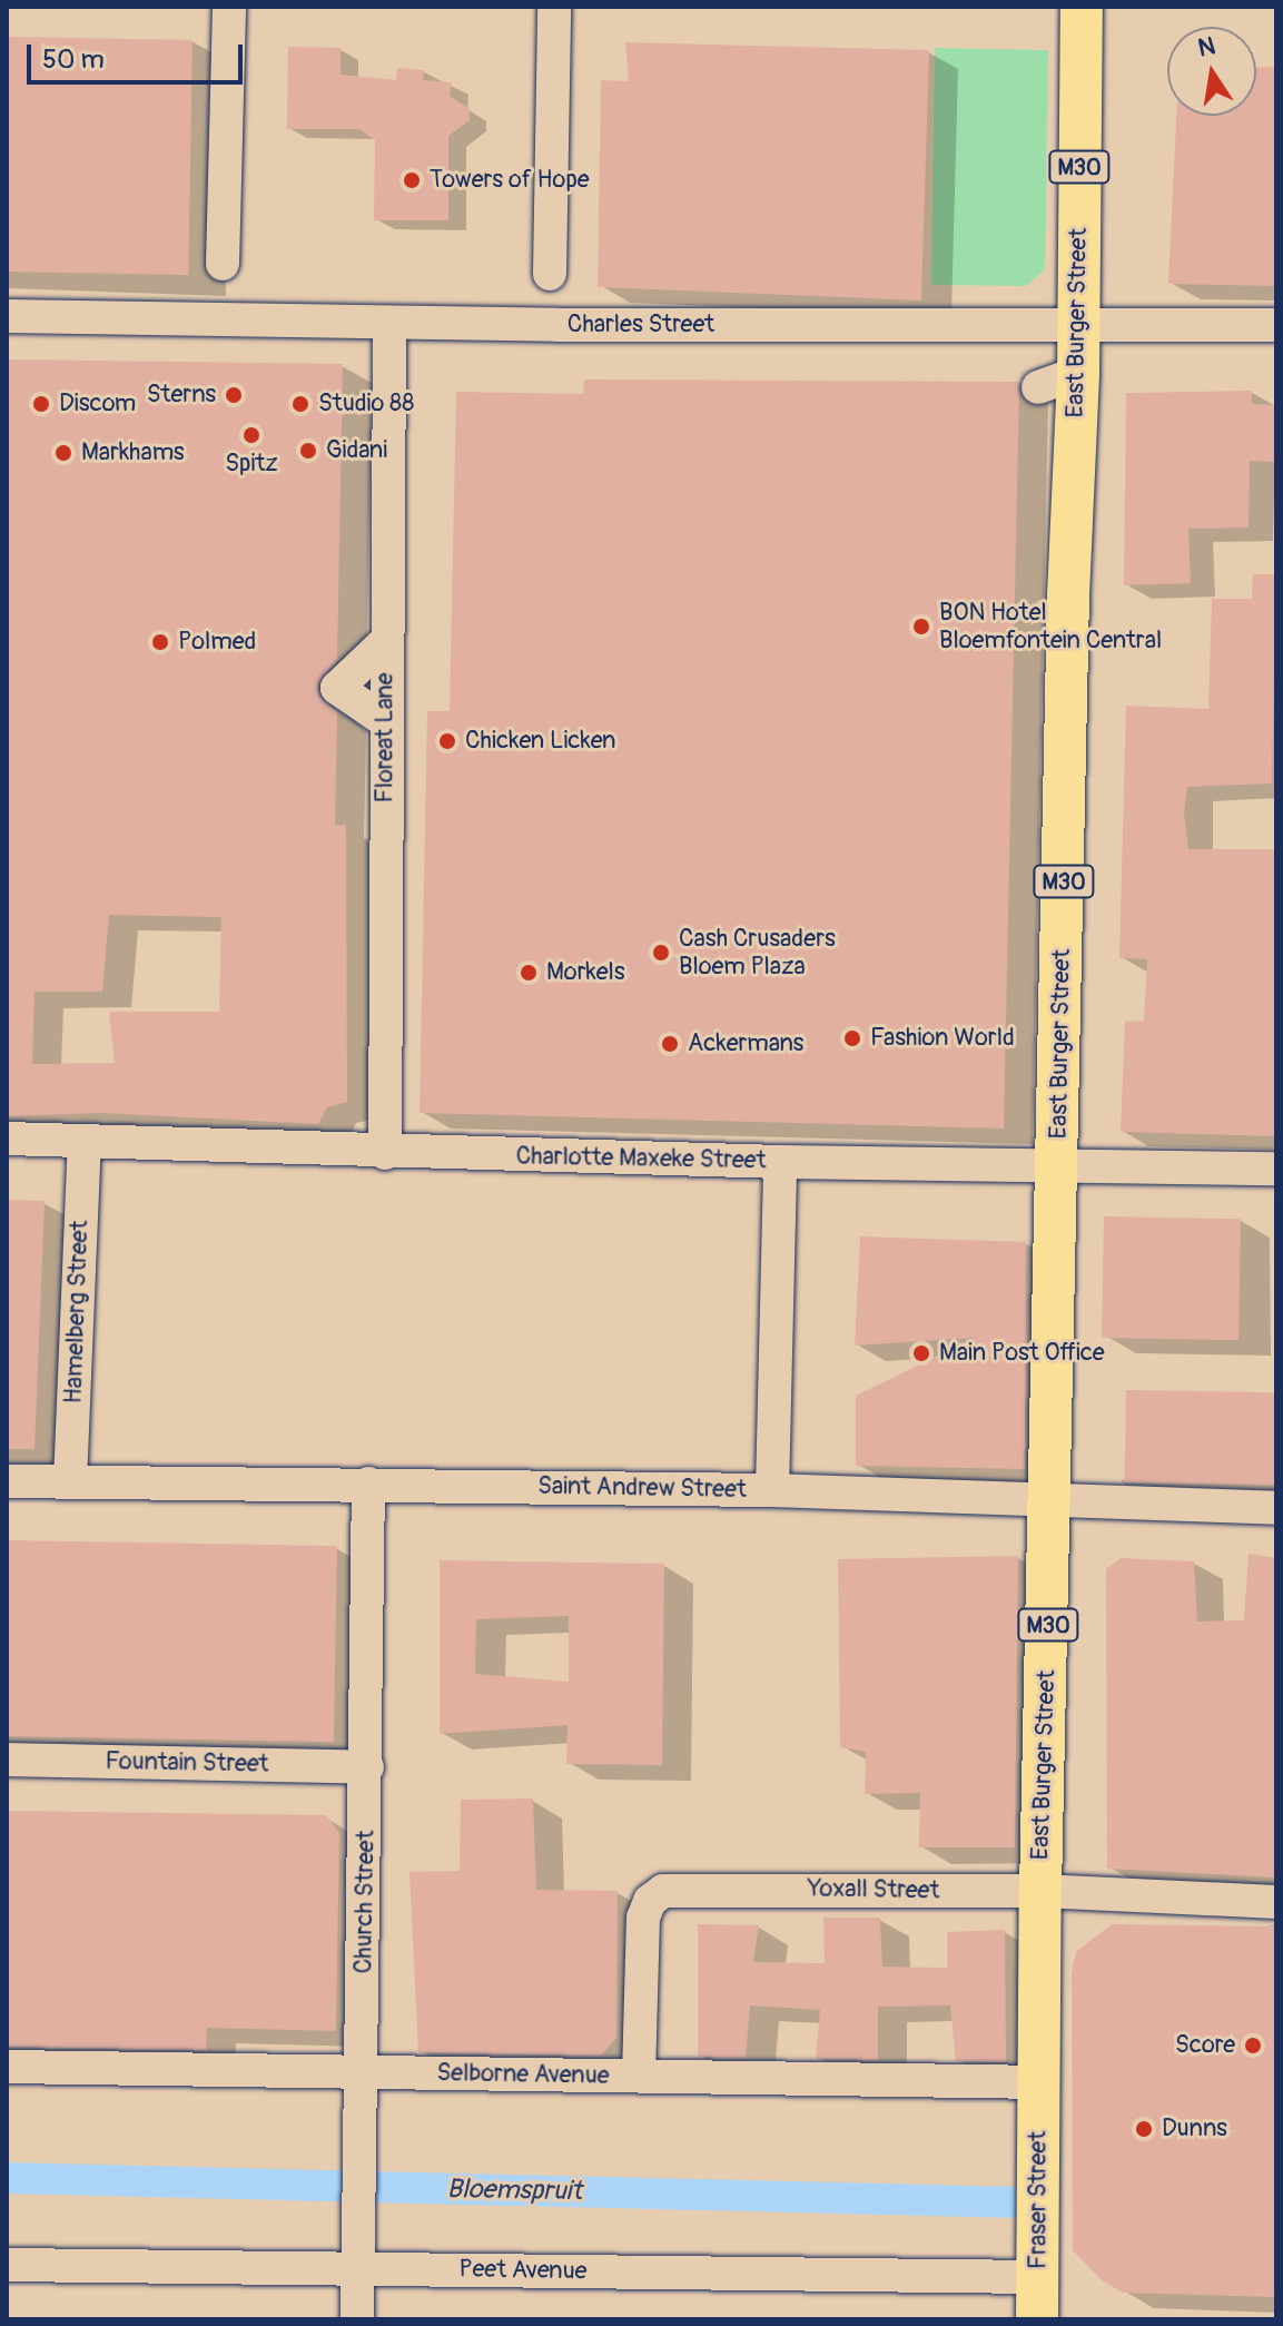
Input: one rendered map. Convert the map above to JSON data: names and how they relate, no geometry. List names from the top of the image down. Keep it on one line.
{"streets":{"main road":["M30","East Burger Street","Fraser Street"],"street":["Charles Street","Floreat Lane","Charlotte Maxeke Street","Hamelberg Street","Saint Andrew Street","Fountain Street","Yoxall Street","Church Street","Selborne Avenue","Peet Avenue"]},"crossings":[["East Burger Street","Charles Street"],["East Burger Street","Charlotte Maxeke Street"],["East Burger Street","Saint Andrew Street"],["East Burger Street","Yoxall Street"],["East Burger Street","Selborne Avenue"],["East Burger Street","Fraser Street"],["Charles Street","Floreat Lane"],["Floreat Lane","Charlotte Maxeke Street"],["Charlotte Maxeke Street","Hamelberg Street"],["Hamelberg Street","Saint Andrew Street"],["Saint Andrew Street","Church Street"],["Fountain Street","Church Street"],["Yoxall Street","Selborne Avenue"],["Church Street","Selborne Avenue"],["Church Street","Peet Avenue"],["Selborne Avenue","Fraser Street"],["Fraser Street","Peet Avenue"]],"water":["Bloemspruit"],"places":["Towers of Hope","Sterns","Discom","Studio 88","Spitz","Gidani","Markhams","BON Hotel Bloemfontein Central","Polmed","Chicken Licken","Cash Crusaders Bloem Plaza","Morkels","Fashion World","Ackermans","Main Post Office","Score","Dunns"],"scale_bar":"50 m","north":"top"}
